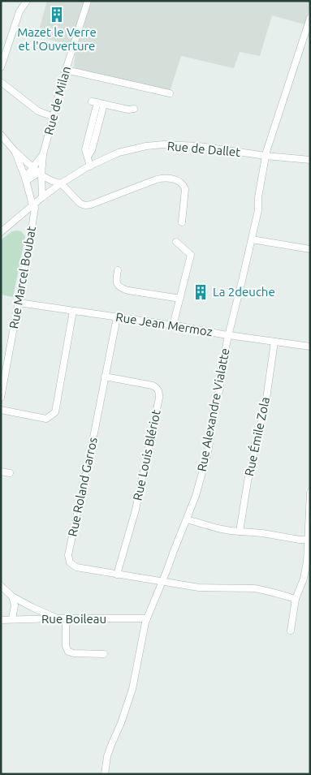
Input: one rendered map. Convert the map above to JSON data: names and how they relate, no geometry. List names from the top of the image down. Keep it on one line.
{"streets":{"street":["Rue de Milan","Rue de Dallet","Rue Marcel Boubat","Rue Jean Mermoz","Rue Alexandre Vialatte","Rue Émile Zola","Rue Louis Blériot","Rue Roland Garros","Rue Boileau"]},"crossings":[["Rue de Milan","Rue de Dallet"],["Rue de Dallet","Rue Marcel Boubat"],["Rue de Dallet","Rue Alexandre Vialatte"],["Rue Marcel Boubat","Rue Jean Mermoz"],["Rue Jean Mermoz","Rue Alexandre Vialatte"],["Rue Jean Mermoz","Rue Émile Zola"],["Rue Jean Mermoz","Rue Roland Garros"],["Rue Alexandre Vialatte","Rue Roland Garros"],["Rue Alexandre Vialatte","Rue Boileau"],["Rue Louis Blériot","Rue Roland Garros"]],"places":{"building":["Mazet le Verre et l'Ouverture","La 2deuche"]}}
